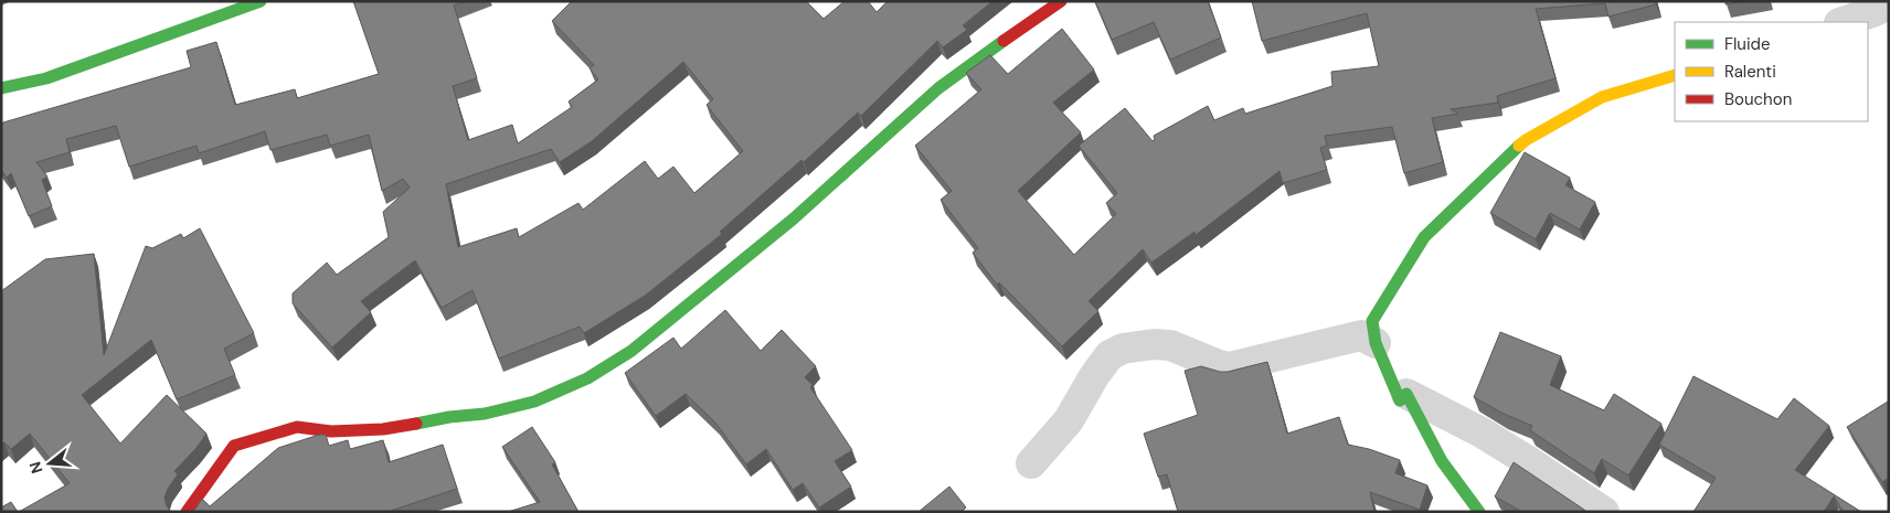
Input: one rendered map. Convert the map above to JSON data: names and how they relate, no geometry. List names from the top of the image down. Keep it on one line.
{"legend":["Fluide","Ralenti","Bouchon"],"north":"left"}
